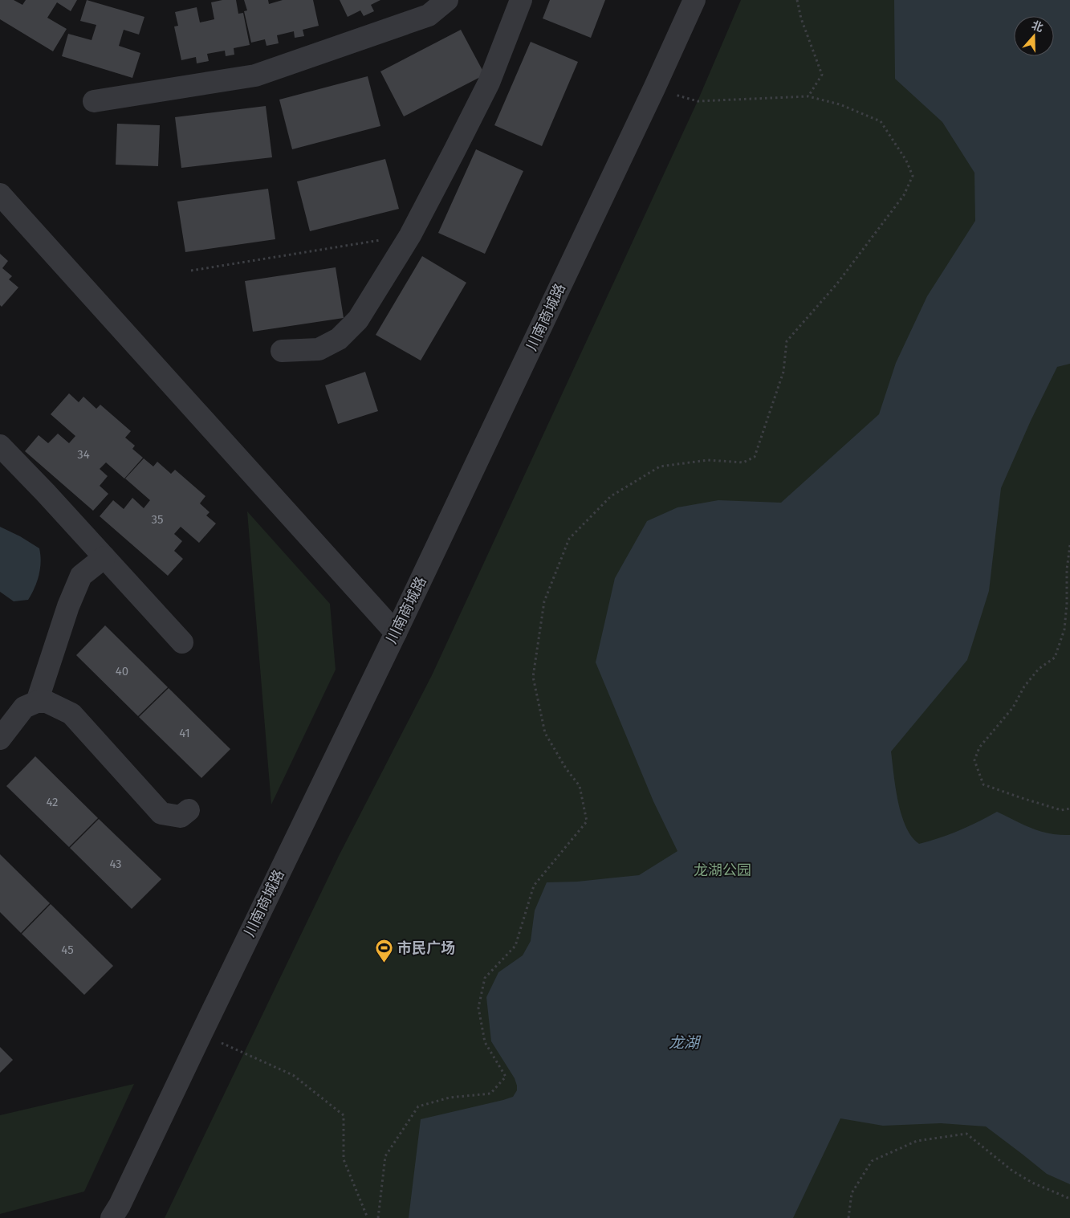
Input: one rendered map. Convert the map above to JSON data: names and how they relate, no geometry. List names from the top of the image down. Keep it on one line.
{"streets":{"street":["川南商城路"]},"water":["龙湖"],"parks":["龙湖公园"],"places":{"sports":["市民广场"]},"house_numbers":["34","35","40","41","42","43","45"],"north":"top"}
